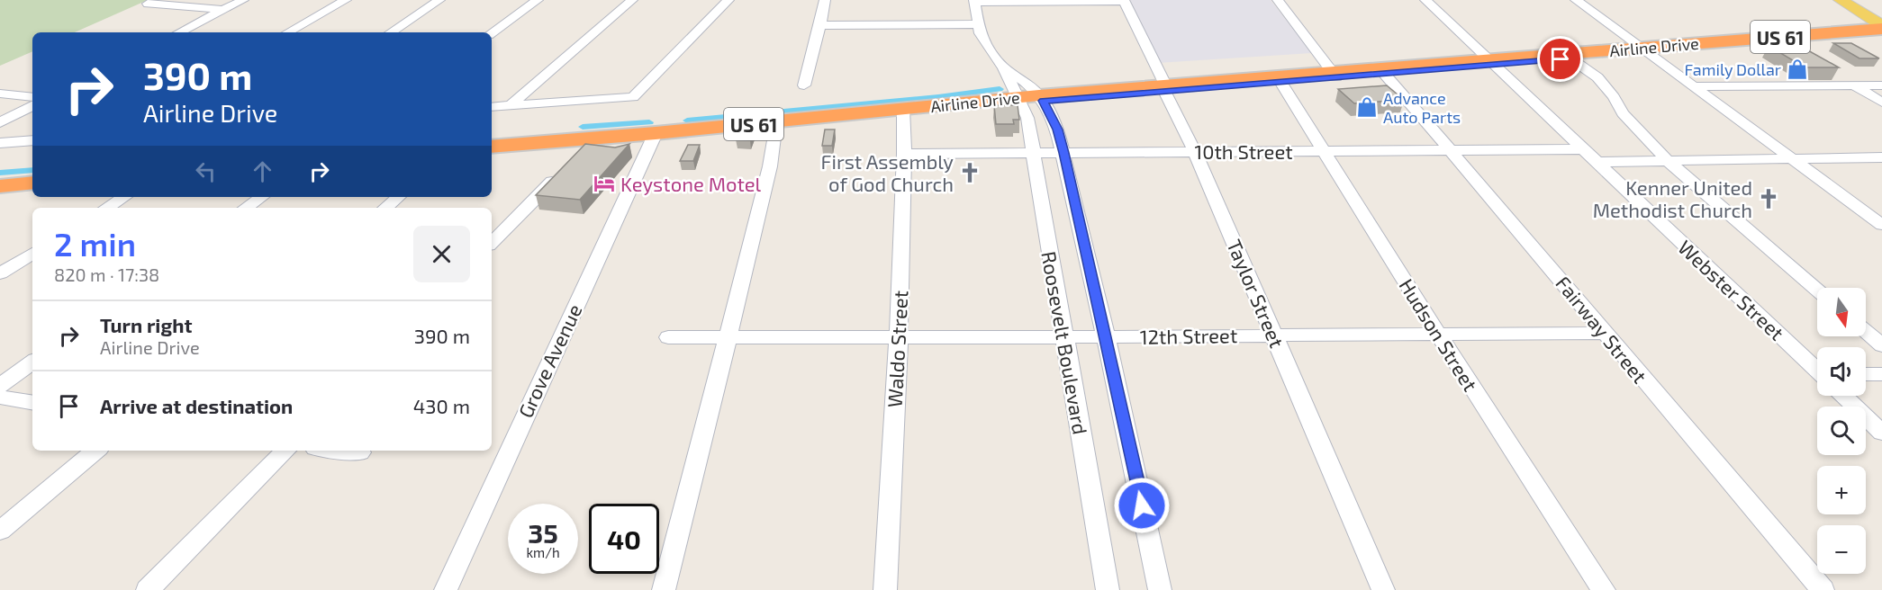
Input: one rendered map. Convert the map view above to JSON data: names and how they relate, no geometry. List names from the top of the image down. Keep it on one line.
{"streets":{"highway":["US 61","Airline Drive"],"street":["10th Street","Webster Street","Taylor Street","Fairway Street","Hudson Street","12th Street","Roosevelt Boulevard","Waldo Street","Grove Avenue"]},"crossings":[["Airline Drive","Webster Street"],["Airline Drive","Taylor Street"],["Airline Drive","Fairway Street"],["Airline Drive","Hudson Street"],["Airline Drive","Roosevelt Boulevard"],["Airline Drive","Waldo Street"],["Airline Drive","Grove Avenue"],["10th Street","Webster Street"],["10th Street","Taylor Street"],["10th Street","Fairway Street"],["10th Street","Hudson Street"],["10th Street","Roosevelt Boulevard"],["10th Street","Waldo Street"],["Taylor Street","12th Street"],["Fairway Street","12th Street"],["Hudson Street","12th Street"],["12th Street","Roosevelt Boulevard"],["12th Street","Waldo Street"]],"places":{"shop":["Family Dollar","Advance Auto Parts"],"church":["First Assembly of God Church","Kenner United Methodist Church"],"hotel":["Keystone Motel"]},"north":"bottom","page":{"turn":["390 m","Airline Drive"],"heading":["2 min","820 m · 17:38"],"map_buttons":["+","−"],"list":[{"name":"Turn right","note":"Airline Drive","value":"390 m"},{"name":"Arrive at destination","value":"430 m"}],"speed":"35 km/h","limit":"40"}}
